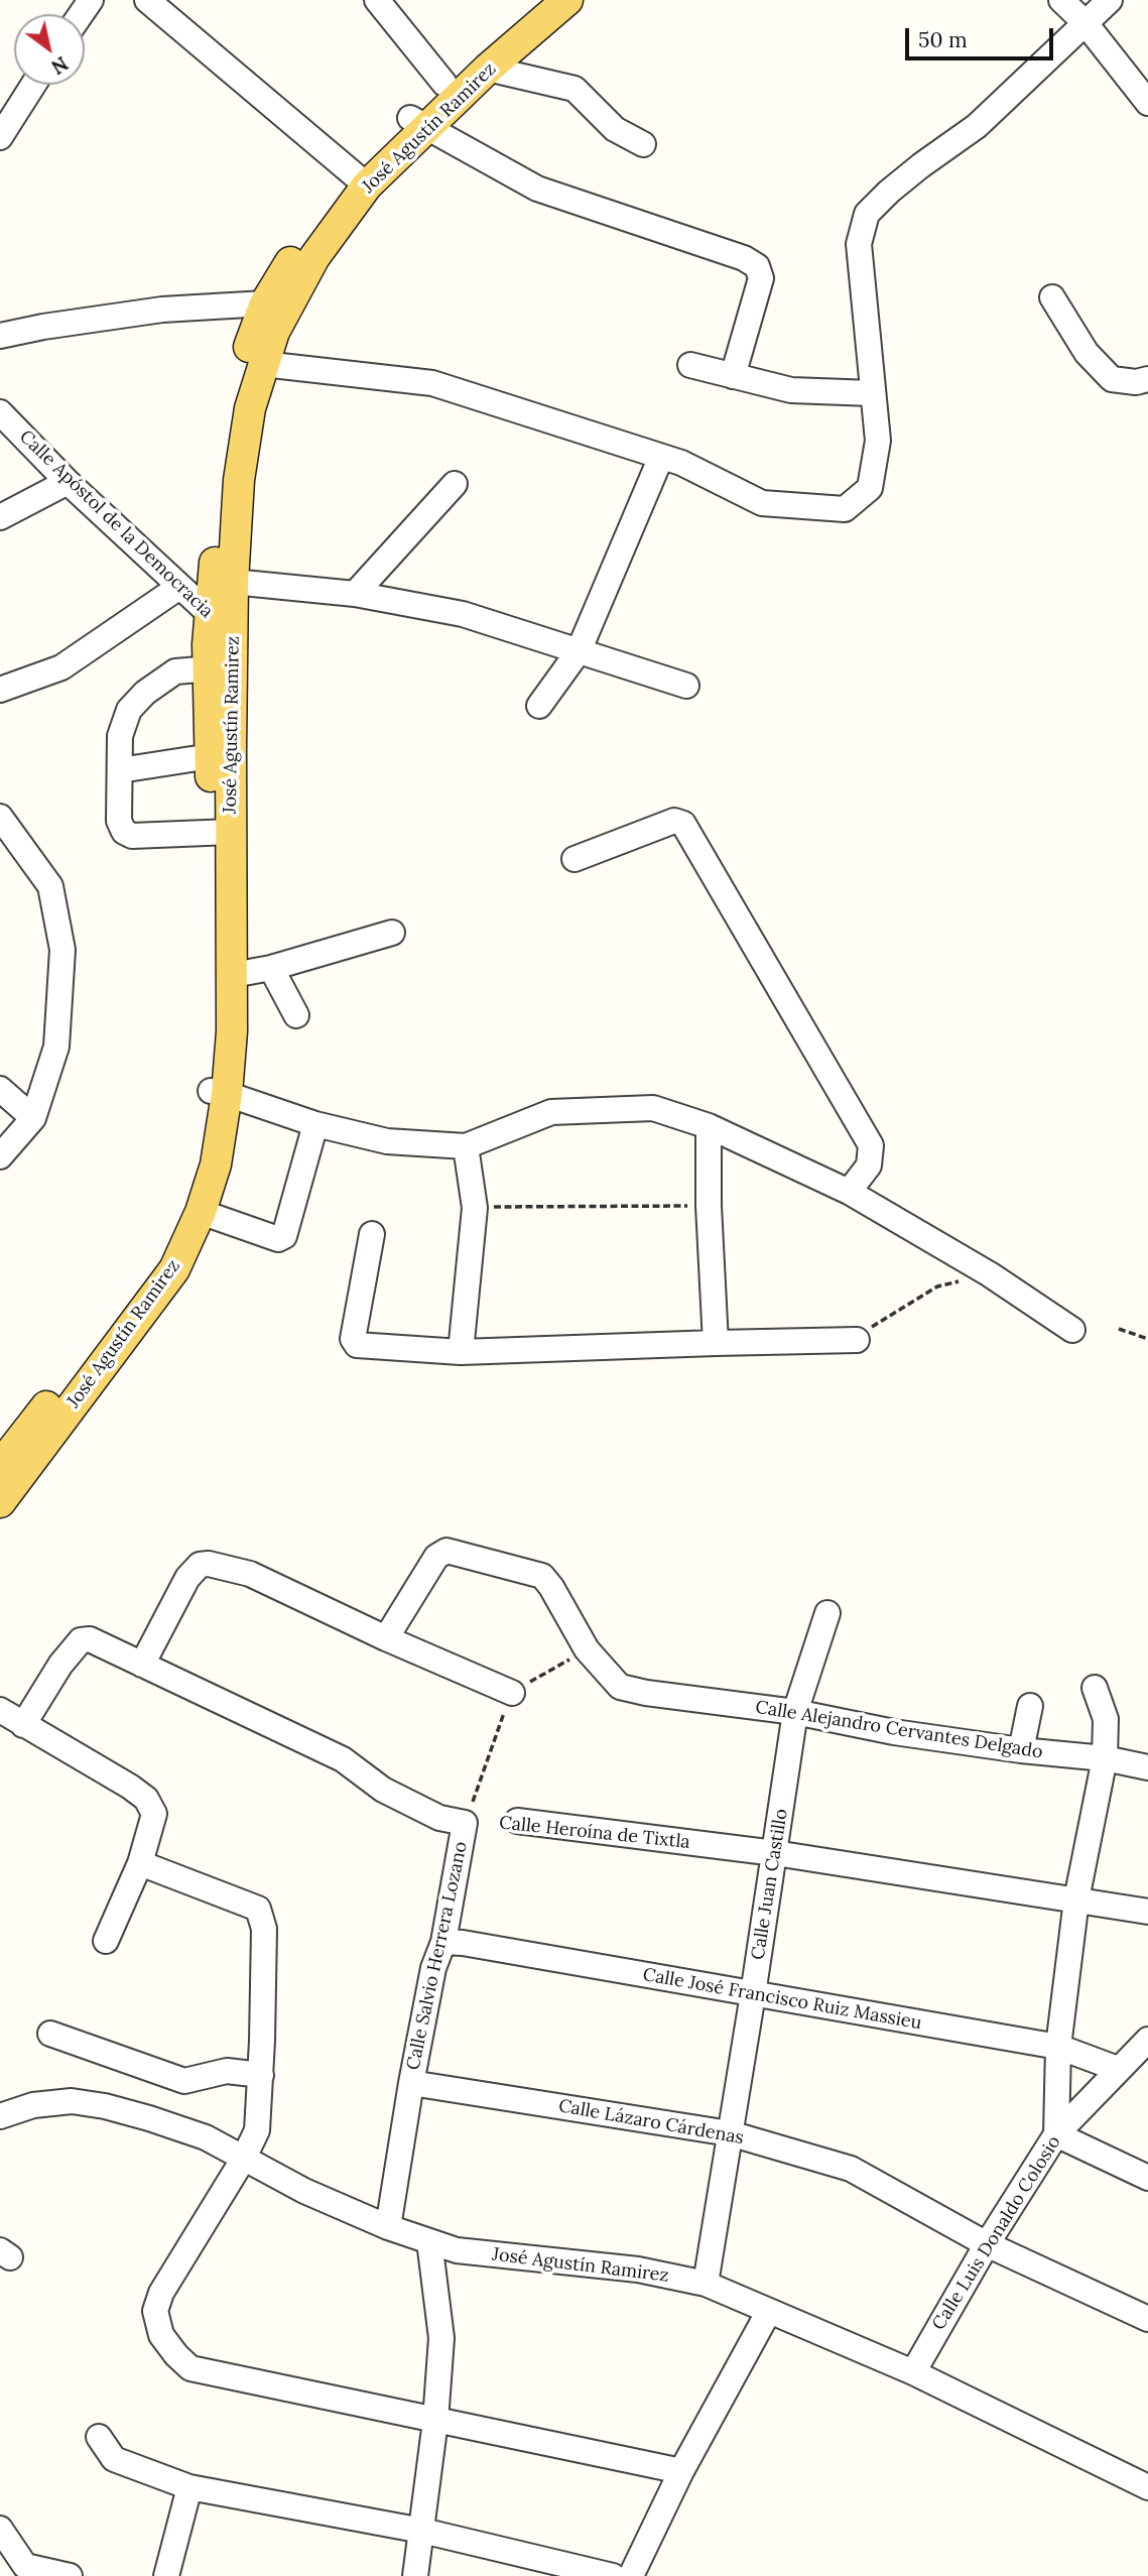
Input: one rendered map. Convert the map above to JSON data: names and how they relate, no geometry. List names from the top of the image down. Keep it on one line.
{"streets":{"main road":["José Agustín Ramirez"],"street":["Calle Apóstol de la Democracia","Calle Alejandro Cervantes Delgado","Calle Heroína de Tixtla","Calle Juan Castillo","Calle Salvio Herrera Lozano","Calle José Francisco Ruiz Massieu","Calle Lázaro Cárdenas","Calle Luis Donaldo Colosio"]},"crossings":[["José Agustín Ramirez","Calle Apóstol de la Democracia"],["José Agustín Ramirez","Calle Juan Castillo"],["José Agustín Ramirez","Calle Salvio Herrera Lozano"],["José Agustín Ramirez","Calle Luis Donaldo Colosio"],["Calle Alejandro Cervantes Delgado","Calle Juan Castillo"],["Calle Heroína de Tixtla","Calle Juan Castillo"],["Calle Juan Castillo","Calle José Francisco Ruiz Massieu"],["Calle Juan Castillo","Calle Lázaro Cárdenas"],["Calle Salvio Herrera Lozano","Calle José Francisco Ruiz Massieu"],["Calle Salvio Herrera Lozano","Calle Lázaro Cárdenas"],["Calle José Francisco Ruiz Massieu","Calle Luis Donaldo Colosio"],["Calle Lázaro Cárdenas","Calle Luis Donaldo Colosio"]],"scale_bar":"50 m","north":"bottom right"}
